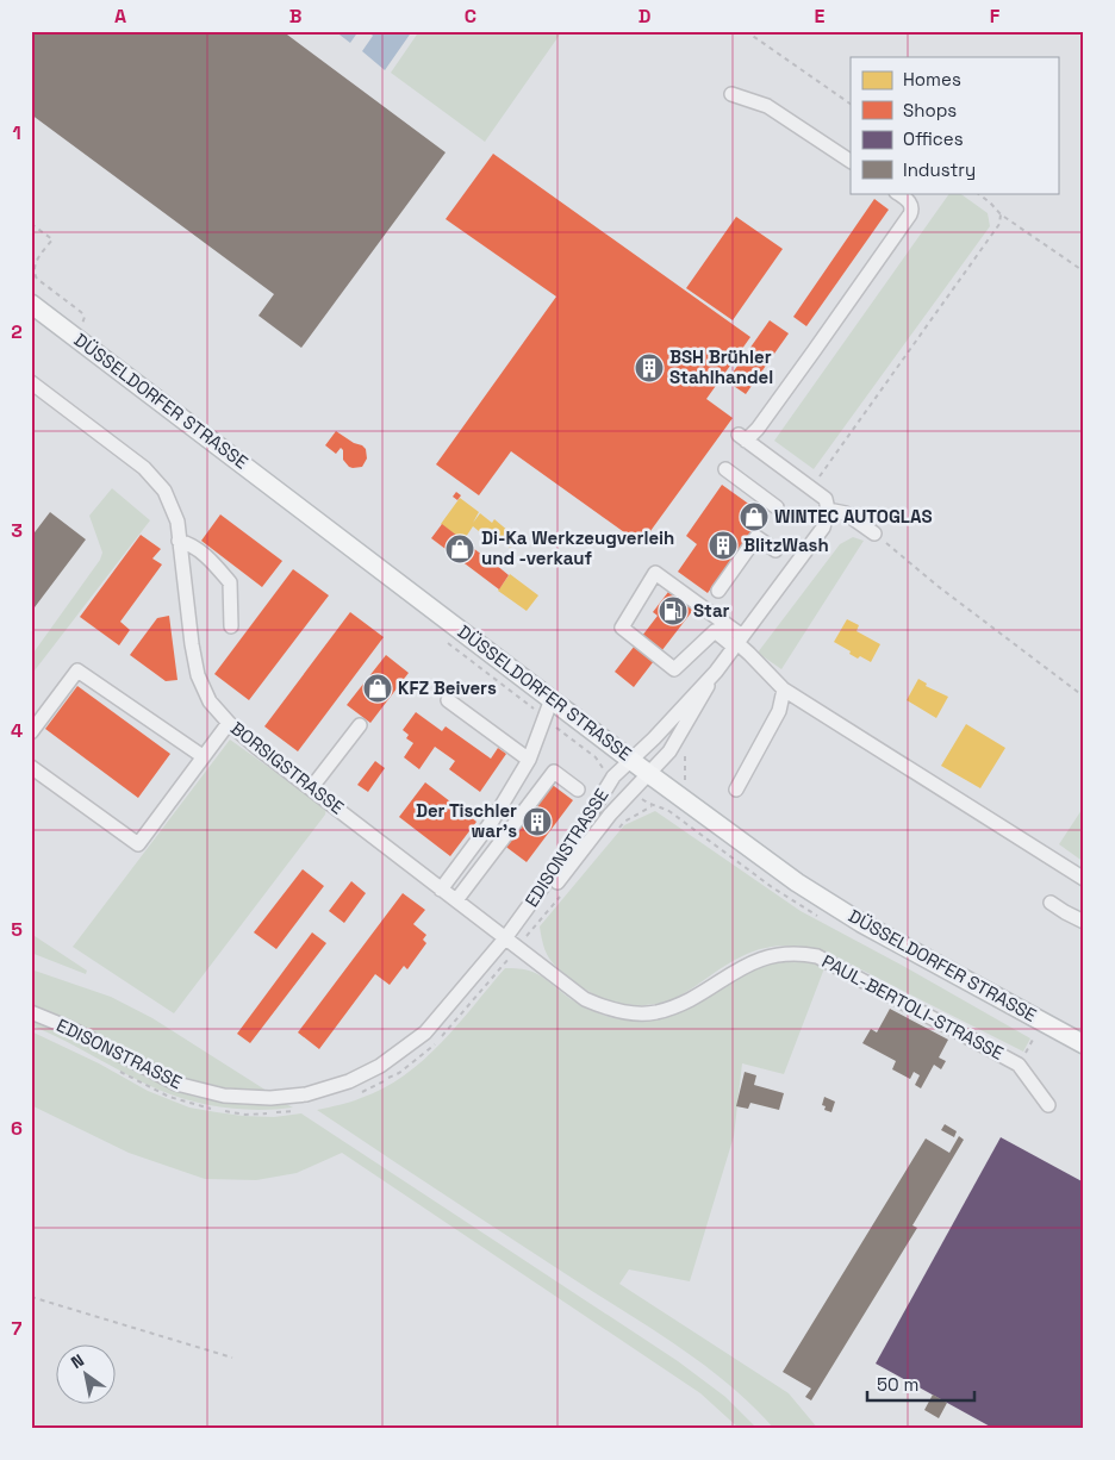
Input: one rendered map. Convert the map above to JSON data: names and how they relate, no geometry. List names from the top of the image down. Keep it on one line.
{"streets":{"main road":["DÜSSELDORFER STRASSE"],"street":["BORSIGSTRASSE","EDISONSTRASSE","PAUL-BERTOLI-STRASSE"]},"crossings":[["DÜSSELDORFER STRASSE","EDISONSTRASSE"],["BORSIGSTRASSE","EDISONSTRASSE"],["BORSIGSTRASSE","PAUL-BERTOLI-STRASSE"],["EDISONSTRASSE","PAUL-BERTOLI-STRASSE"]],"places":{"building":["BSH Brühler Stahlhandel","BlitzWash","Der Tischler war's"],"shop":["WINTEC AUTOGLAS","Di-Ka Werkzeugverleih und -verkauf","KFZ Beivers"],"fuel station":["Star"]},"legend":["Homes","Shops","Offices","Industry"],"scale_bar":"50 m","north":"top left","grid":{"columns":["A","B","C","D","E","F"],"rows":["1","2","3","4","5","6","7"]}}
